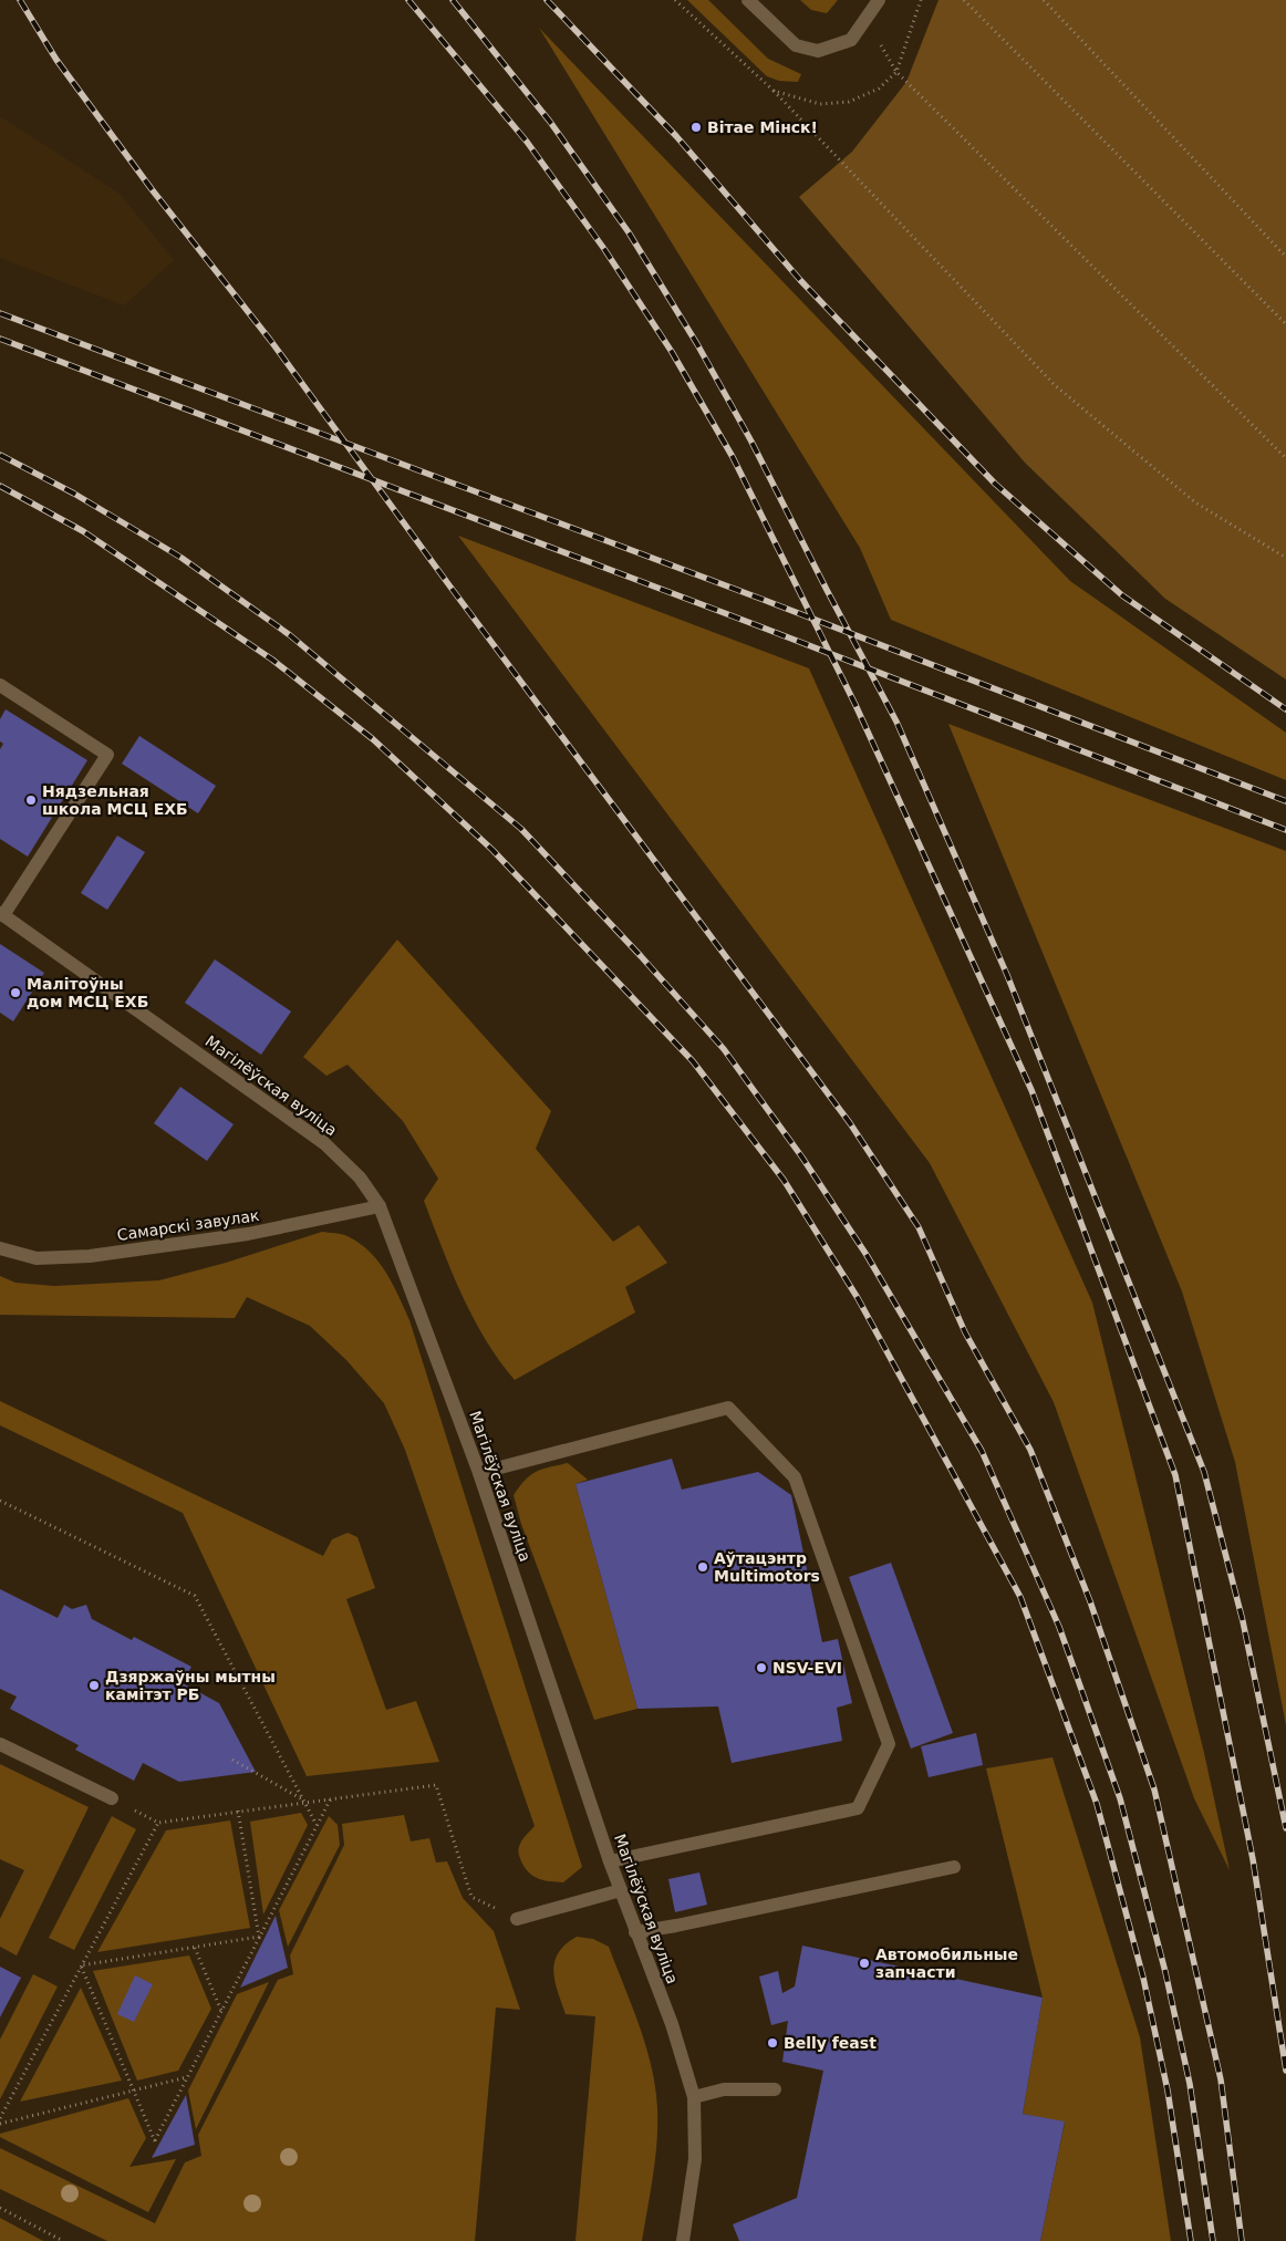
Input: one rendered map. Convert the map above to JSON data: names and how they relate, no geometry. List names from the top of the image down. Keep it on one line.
{"streets":{"street":["Магілёўская вуліца","Самарскі завулак"]},"crossings":[["Магілёўская вуліца","Самарскі завулак"]],"places":["Вітае Мінск!","Нядзельная школа МСЦ ЕХБ","Малітоўны дом МСЦ ЕХБ","Аўтацэнтр Multimotors","NSV-EVI","Дзяржаўны мытны камітэт РБ","Автомобильные запчасти","Belly feast"]}
